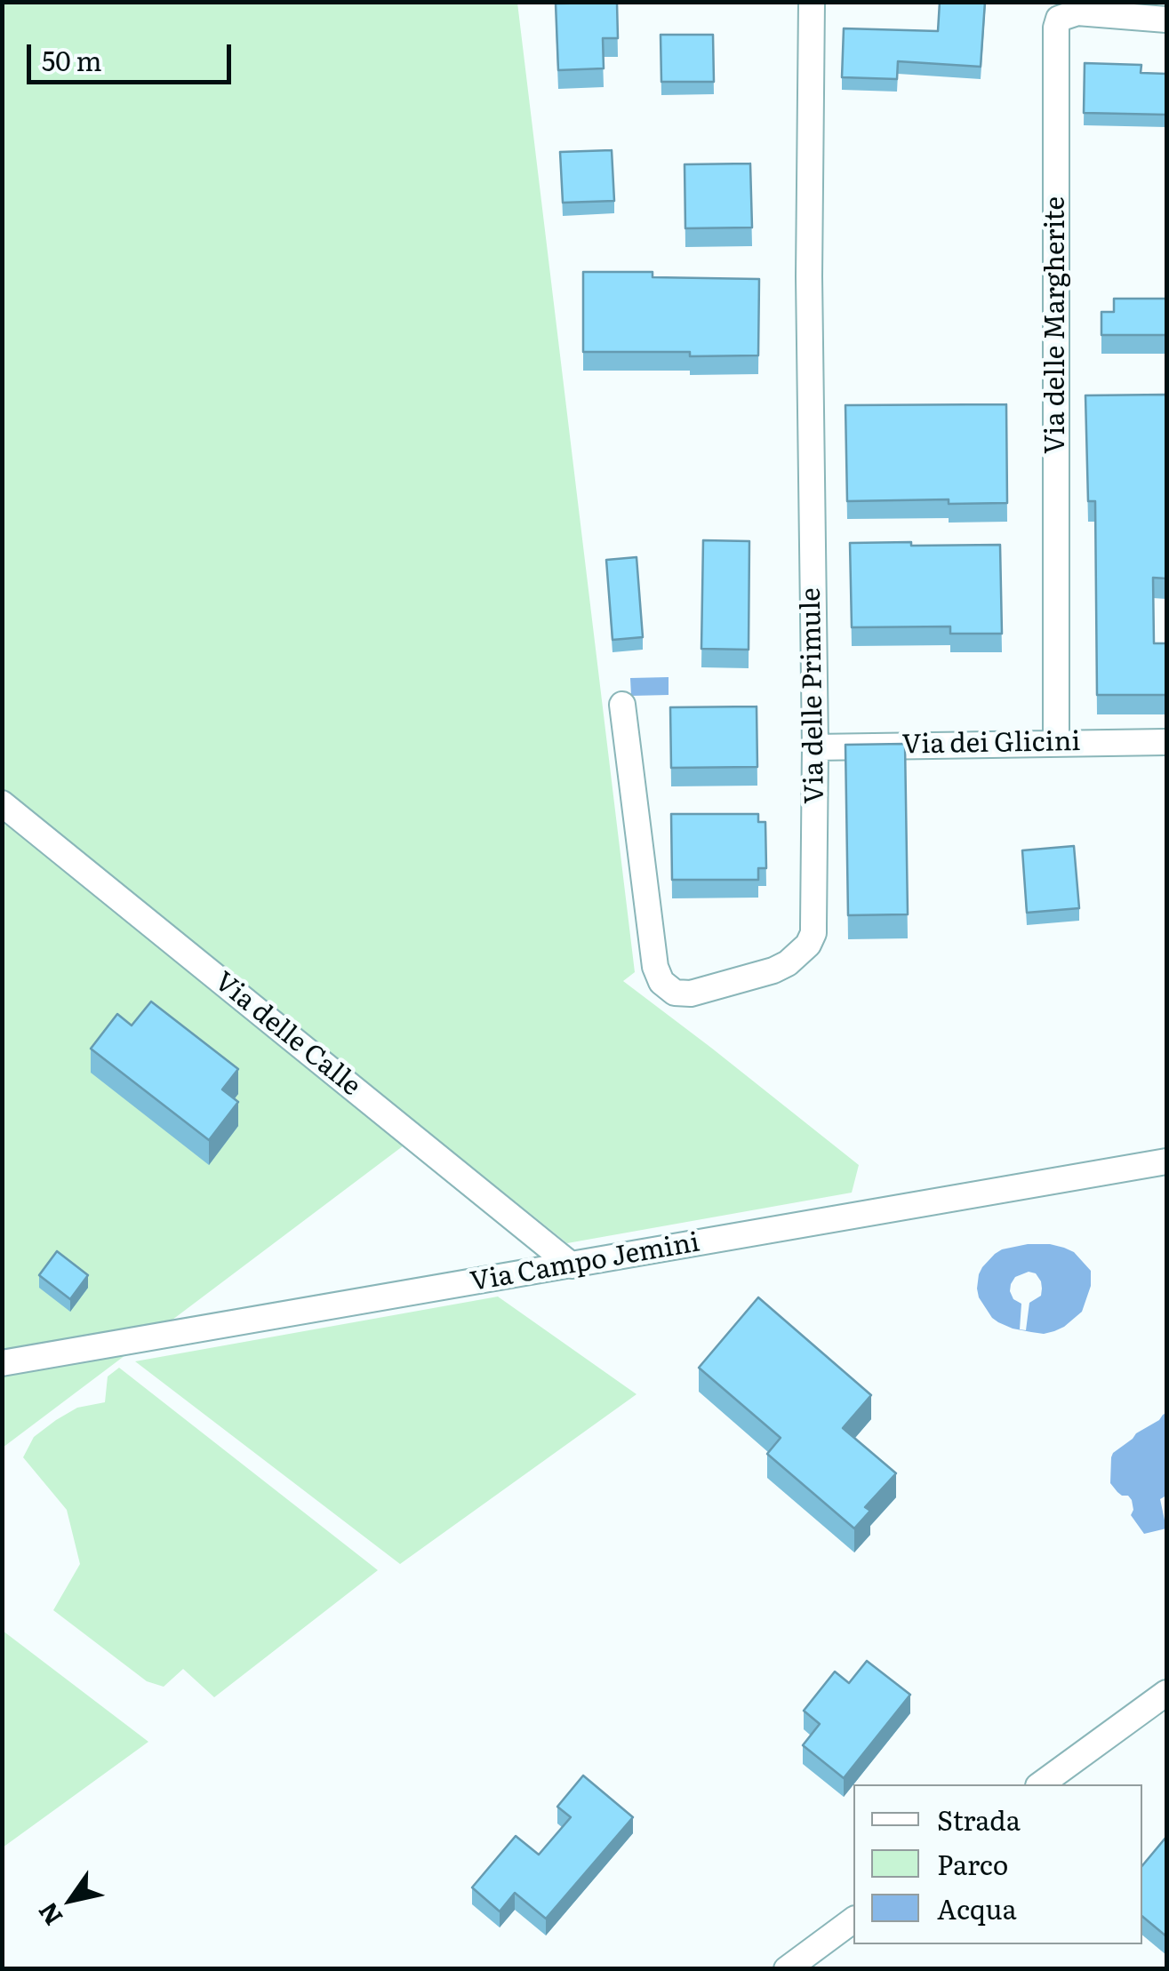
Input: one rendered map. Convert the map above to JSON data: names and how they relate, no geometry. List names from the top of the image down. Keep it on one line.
{"streets":{"street":["Via delle Margherite","Via delle Primule","Via dei Glicini","Via delle Calle","Via Campo Jemini"]},"crossings":[["Via delle Margherite","Via dei Glicini"],["Via delle Primule","Via dei Glicini"],["Via delle Calle","Via Campo Jemini"]],"legend":["Strada","Parco","Acqua"],"scale_bar":"50 m","north":"bottom left"}
